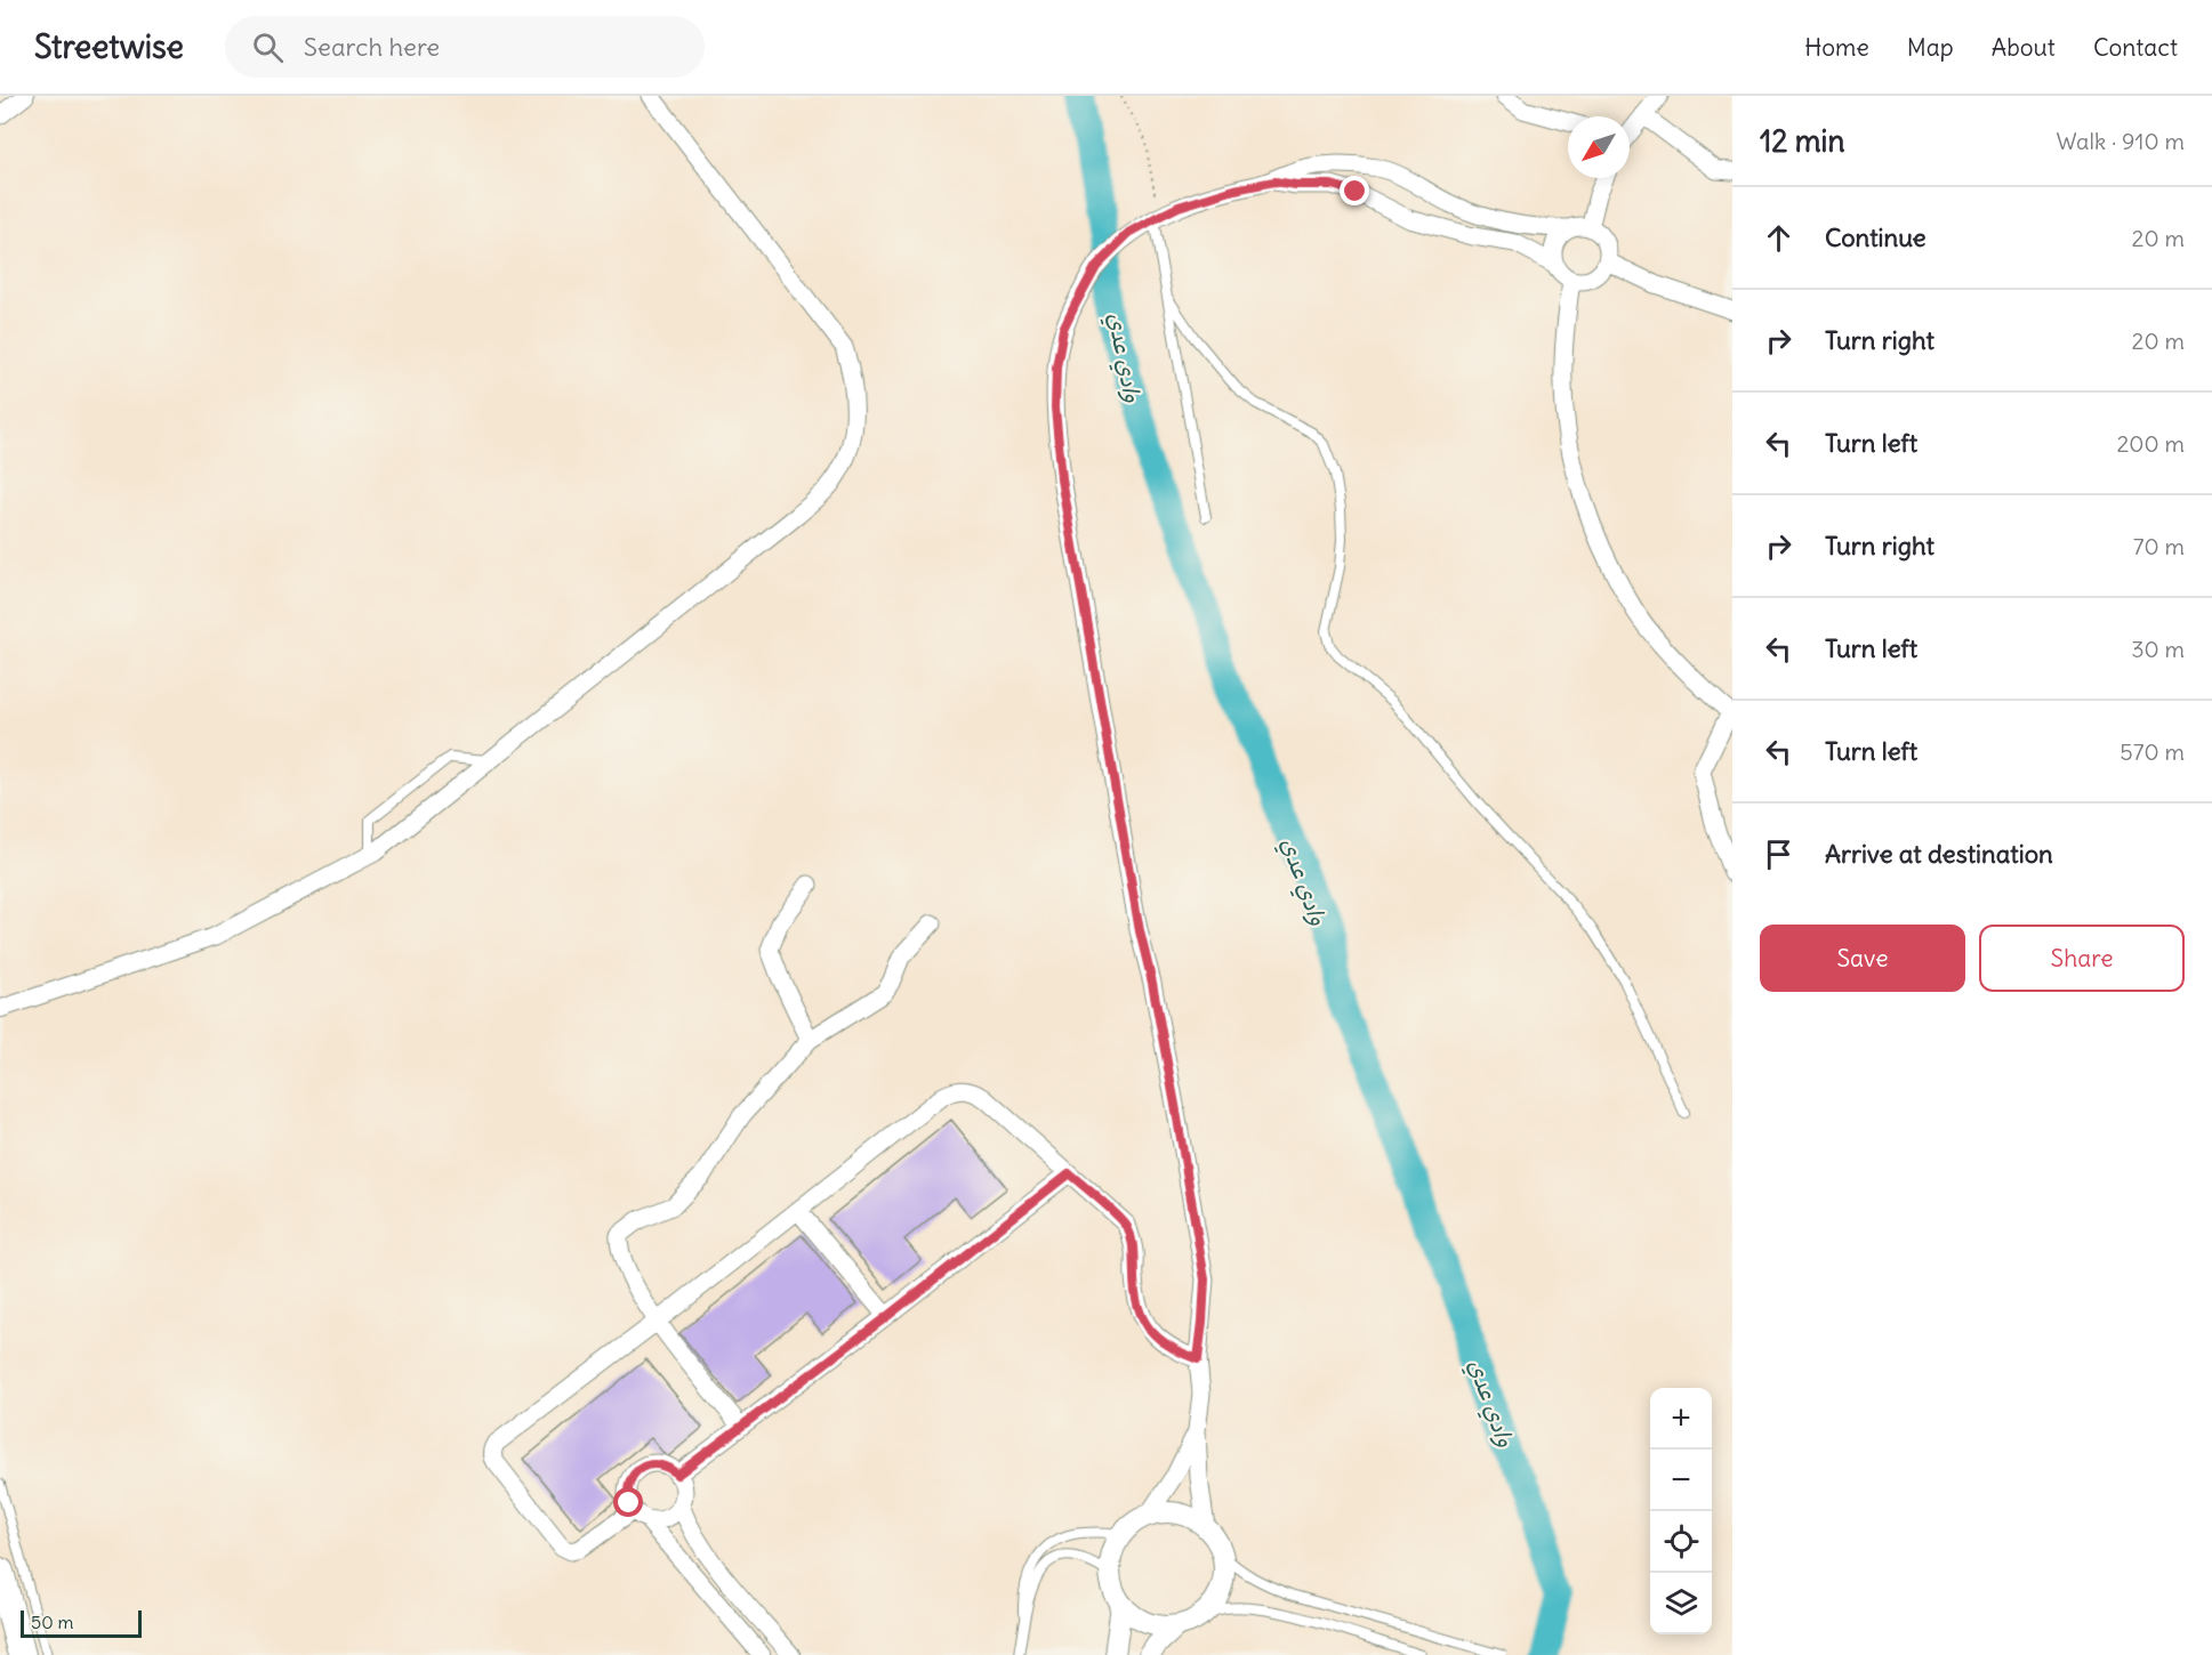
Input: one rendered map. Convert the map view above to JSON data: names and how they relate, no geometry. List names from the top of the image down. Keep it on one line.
{"water":["وادي عدي"],"scale_bar":"50 m","north":"bottom left","page":{"header":"Streetwise","search":"Search here","nav":["Home","Map","About","Contact"],"heading":["12 min","Walk · 910 m"],"list":[["Continue","20 m"],["Turn right","20 m"],["Turn left","200 m"],["Turn right","70 m"],["Turn left","30 m"],["Turn left","570 m"],"Arrive at destination"],"buttons":["Save","Share"],"map_buttons":["+","−"],"scale":"50 m"}}
